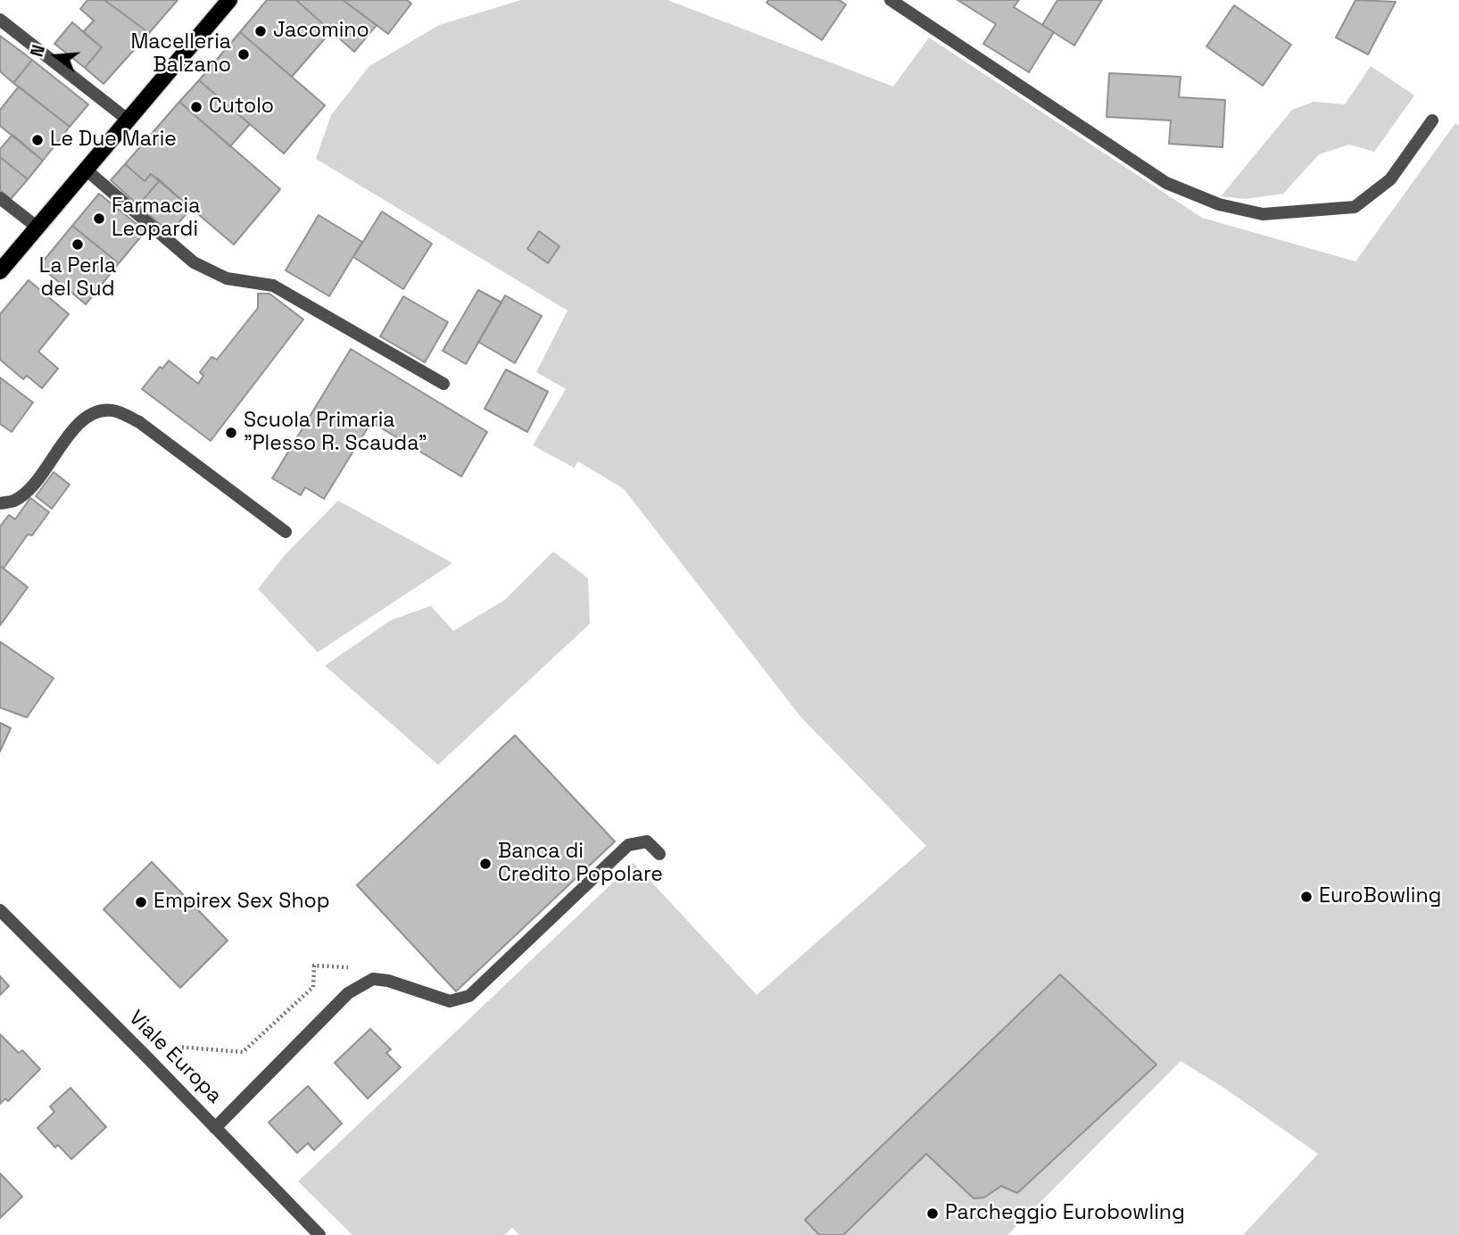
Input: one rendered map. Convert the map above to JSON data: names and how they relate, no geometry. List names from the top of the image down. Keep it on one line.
{"streets":{"street":["Viale Europa"]},"places":["Jacomino","Macelleria Balzano","Cutolo","Le Due Marie","Farmacia Leopardi","La Perla del Sud","Scuola Primaria \"Plesso R. Scauda\"","Banca di Credito Popolare","EuroBowling","Empirex Sex Shop","Parcheggio Eurobowling"],"north":"left"}
